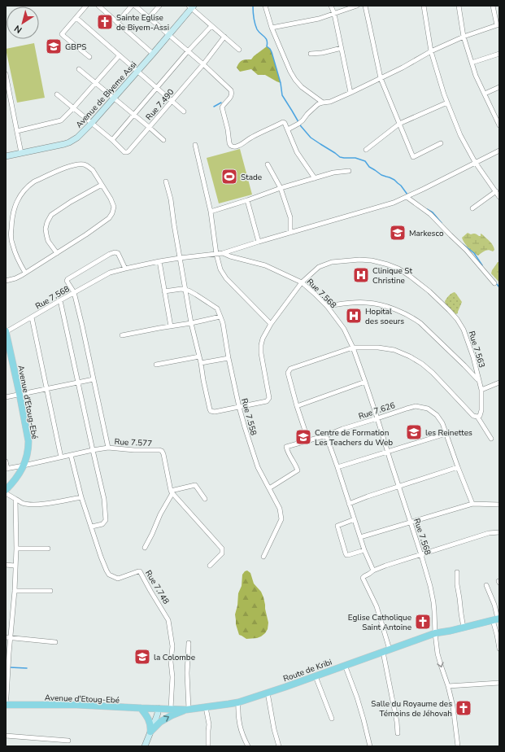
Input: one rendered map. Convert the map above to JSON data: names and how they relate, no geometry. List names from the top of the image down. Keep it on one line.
{"streets":{"main road":["Avenue de Biyeme Assi","Avenue d'Etoug-Ebé","Route de Kribi"],"street":["Rue 7.490","Rue 7.568","Rue 7.563","Rue 7.626","Rue 7.558","Rue 7.577","Rue 7.748"]},"crossings":[["Avenue de Biyeme Assi","Rue 7.490"],["Rue 7.568","Rue 7.563"],["Rue 7.568","Avenue d'Etoug-Ebé"],["Rue 7.568","Rue 7.626"],["Rue 7.568","Route de Kribi"],["Rue 7.563","Rue 7.558"],["Avenue d'Etoug-Ebé","Rue 7.577"],["Avenue d'Etoug-Ebé","Route de Kribi"],["Rue 7.626","Rue 7.558"],["Rue 7.577","Rue 7.748"],["Rue 7.748","Route de Kribi"]],"places":{"church":["Sainte Eglise de Biyem-Assi","Eglise Catholique Saint Antoine","Salle du Royaume des Témoins de Jéhovah"],"school or university":["GBPS","Markesco","les Reinettes","Centre de Formation Les Teachers du Web","la Colombe"],"sports":["Stade"],"hospital":["Clinique St Christine","Hopital des soeurs"]},"north":"bottom left"}
